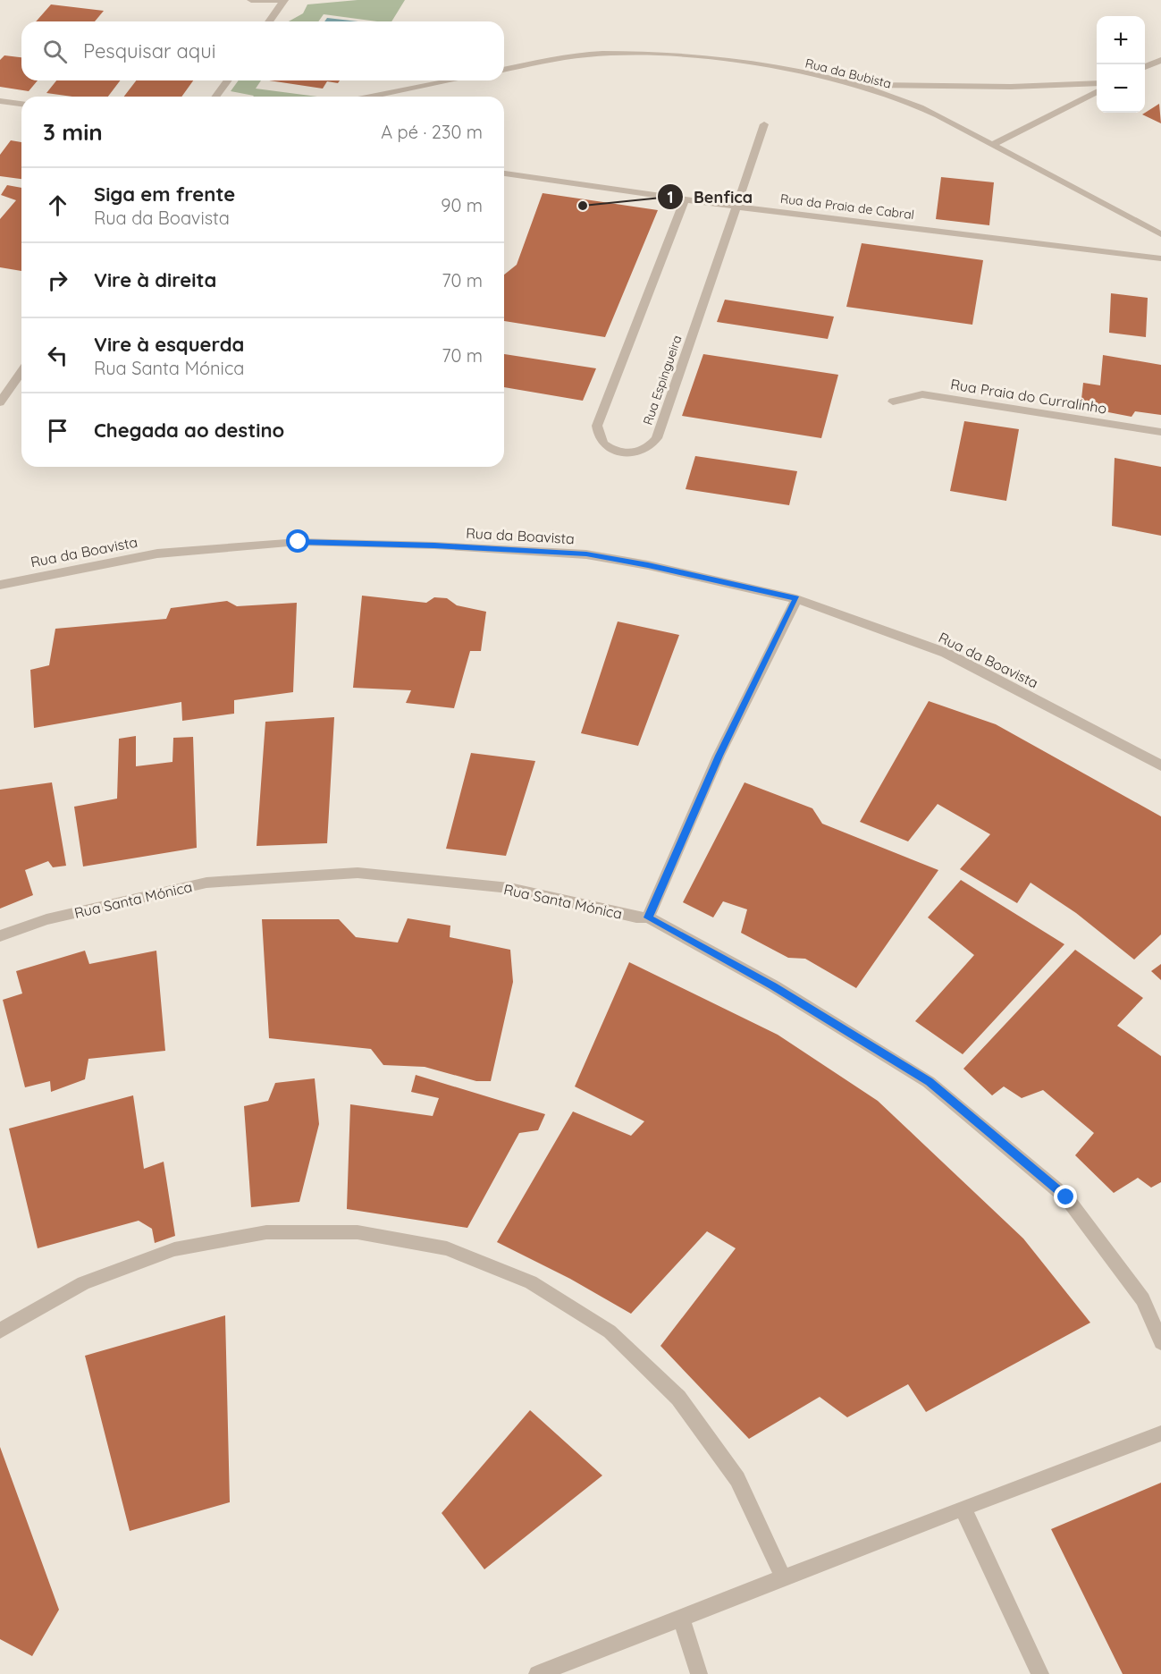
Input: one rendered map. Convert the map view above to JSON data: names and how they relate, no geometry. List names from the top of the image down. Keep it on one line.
{"streets":{"street":["Rua da Bubista","Rua da Praia de Cabral","Rua Espingueira","Rua Praia do Curralinho","Rua da Boavista","Rua Santa Mónica"]},"crossings":[["Rua da Praia de Cabral","Rua Espingueira"]],"places":["Benfica"],"page":{"map_buttons":["+","−"],"search":"Pesquisar aqui","heading":["3 min","A pé · 230 m"],"list":[["Siga em frente","Rua da Boavista","90 m"],["Vire à direita","70 m"],["Vire à esquerda","Rua Santa Mónica","70 m"],"Chegada ao destino"]}}
